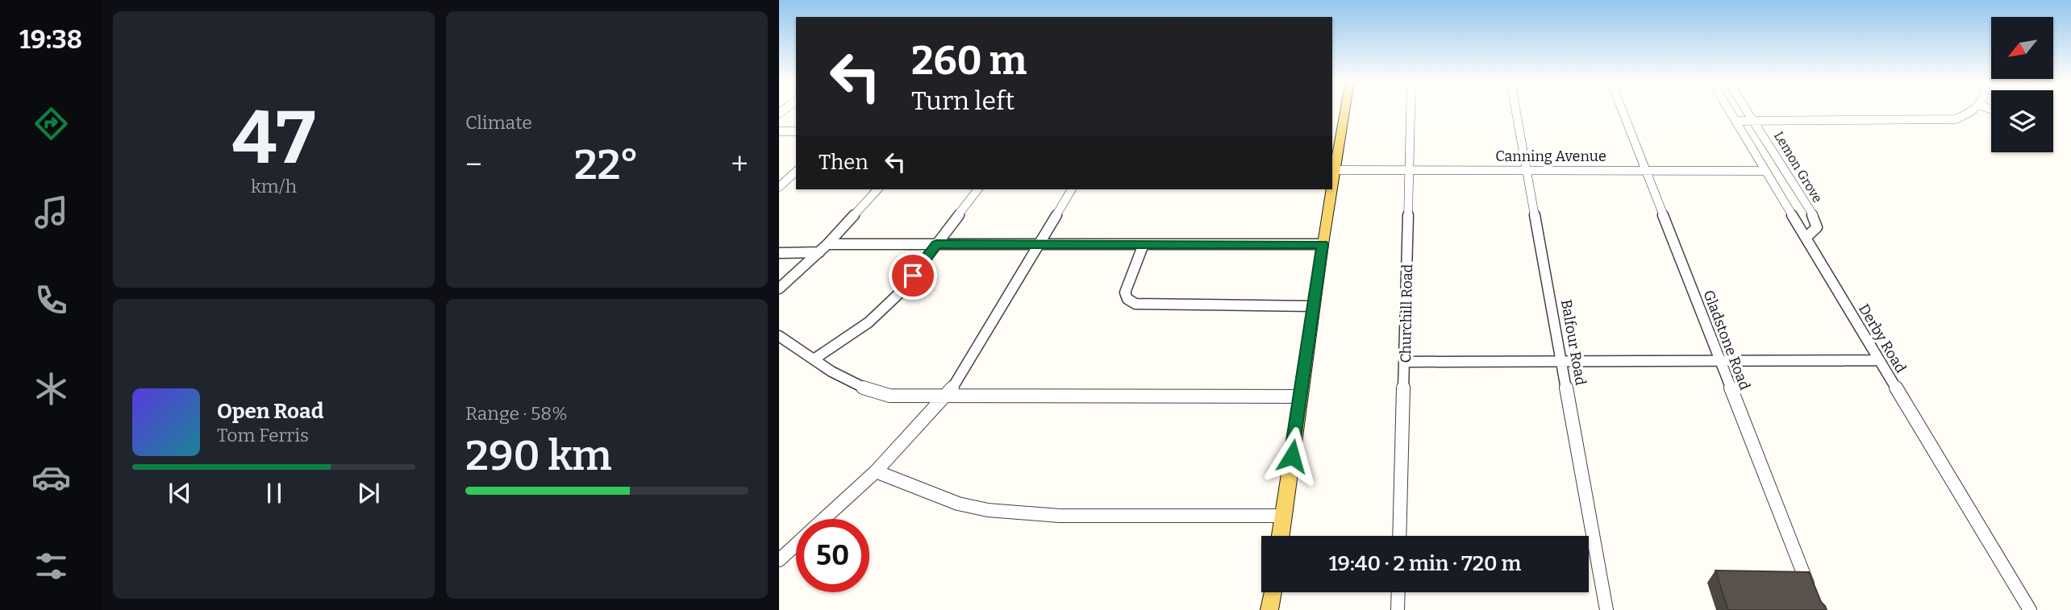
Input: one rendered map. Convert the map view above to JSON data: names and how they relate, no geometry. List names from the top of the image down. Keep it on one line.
{"streets":{"street":["Canning Avenue","Lemon Grove","Churchill Road","Derby Road","Gladstone Road","Balfour Road"]},"crossings":[["Canning Avenue","Churchill Road"],["Canning Avenue","Derby Road"],["Canning Avenue","Gladstone Road"],["Canning Avenue","Balfour Road"],["Lemon Grove","Derby Road"]],"north":"bottom left","page":{"tabs":"19:38","tile":[["47","km/h"],"Climate",["Range · 58%","290 km"]],"turn":["260 m","Turn left"],"then":"Then","heat":["−","22°","+"],"song":["Open Road","Tom Ferris"],"limit":"50","trip":"19:40 · 2 min · 720 m"}}
